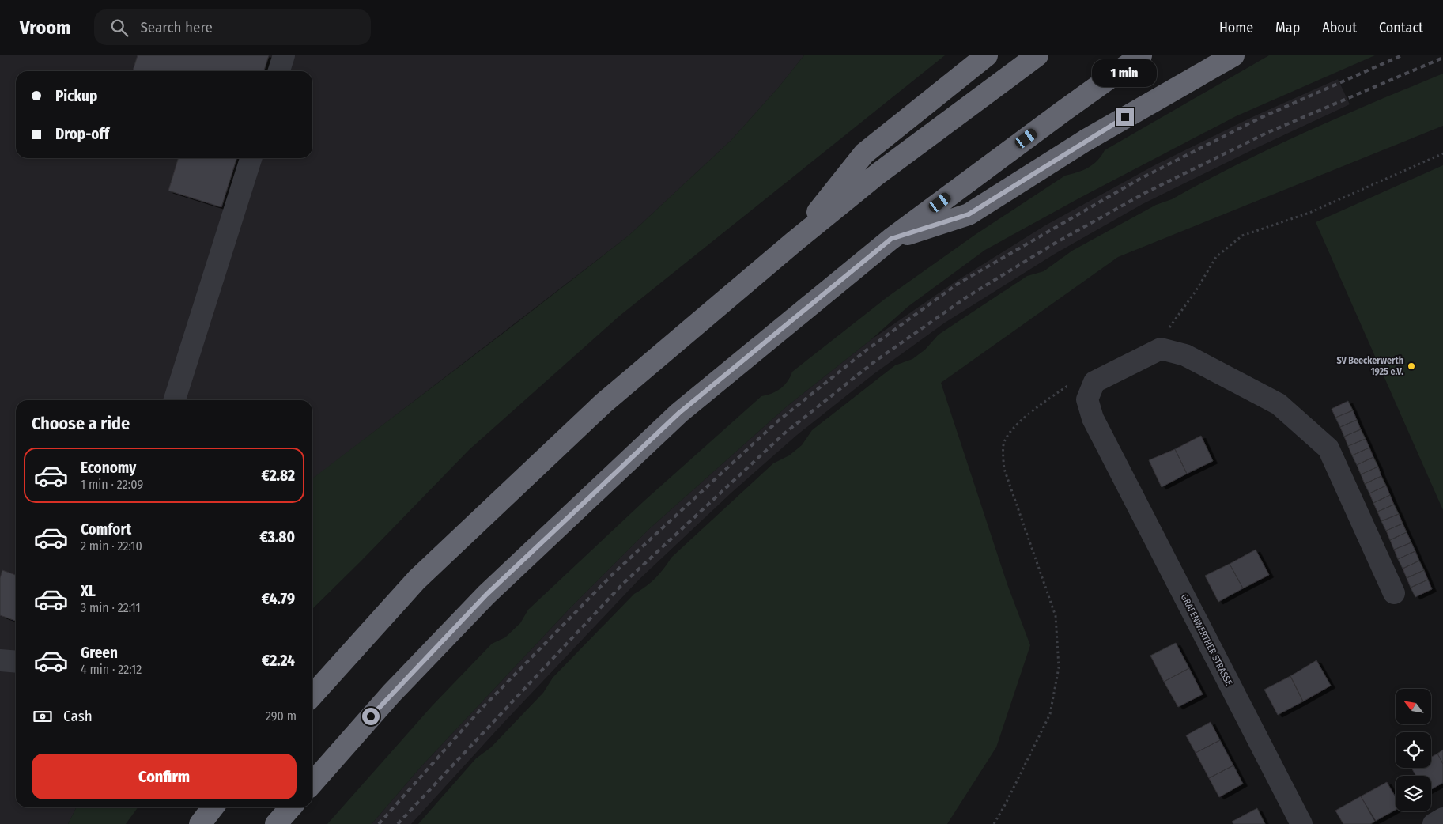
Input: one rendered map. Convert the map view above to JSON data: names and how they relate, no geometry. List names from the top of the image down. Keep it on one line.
{"streets":{"street":["GRAFENWERTHER STRASSE"]},"places":["SV Beeckerwerth 1925 e.V."],"north":"top left","page":{"header":"Vroom","search":"Search here","nav":["Home","Map","About","Contact"],"bubble":"1 min","banner":["Pickup","Drop-off"],"heading":"Choose a ride","list":[{"name":"Economy","note":"1 min · 22:09","value":"€2.82"},{"name":"Comfort","note":"2 min · 22:10","value":"€3.80"},{"name":"XL","note":"3 min · 22:11","value":"€4.79"},{"name":"Green","note":"4 min · 22:12","value":"€2.24"}],"pay":["Cash","290 m"],"buttons":"Confirm"}}
